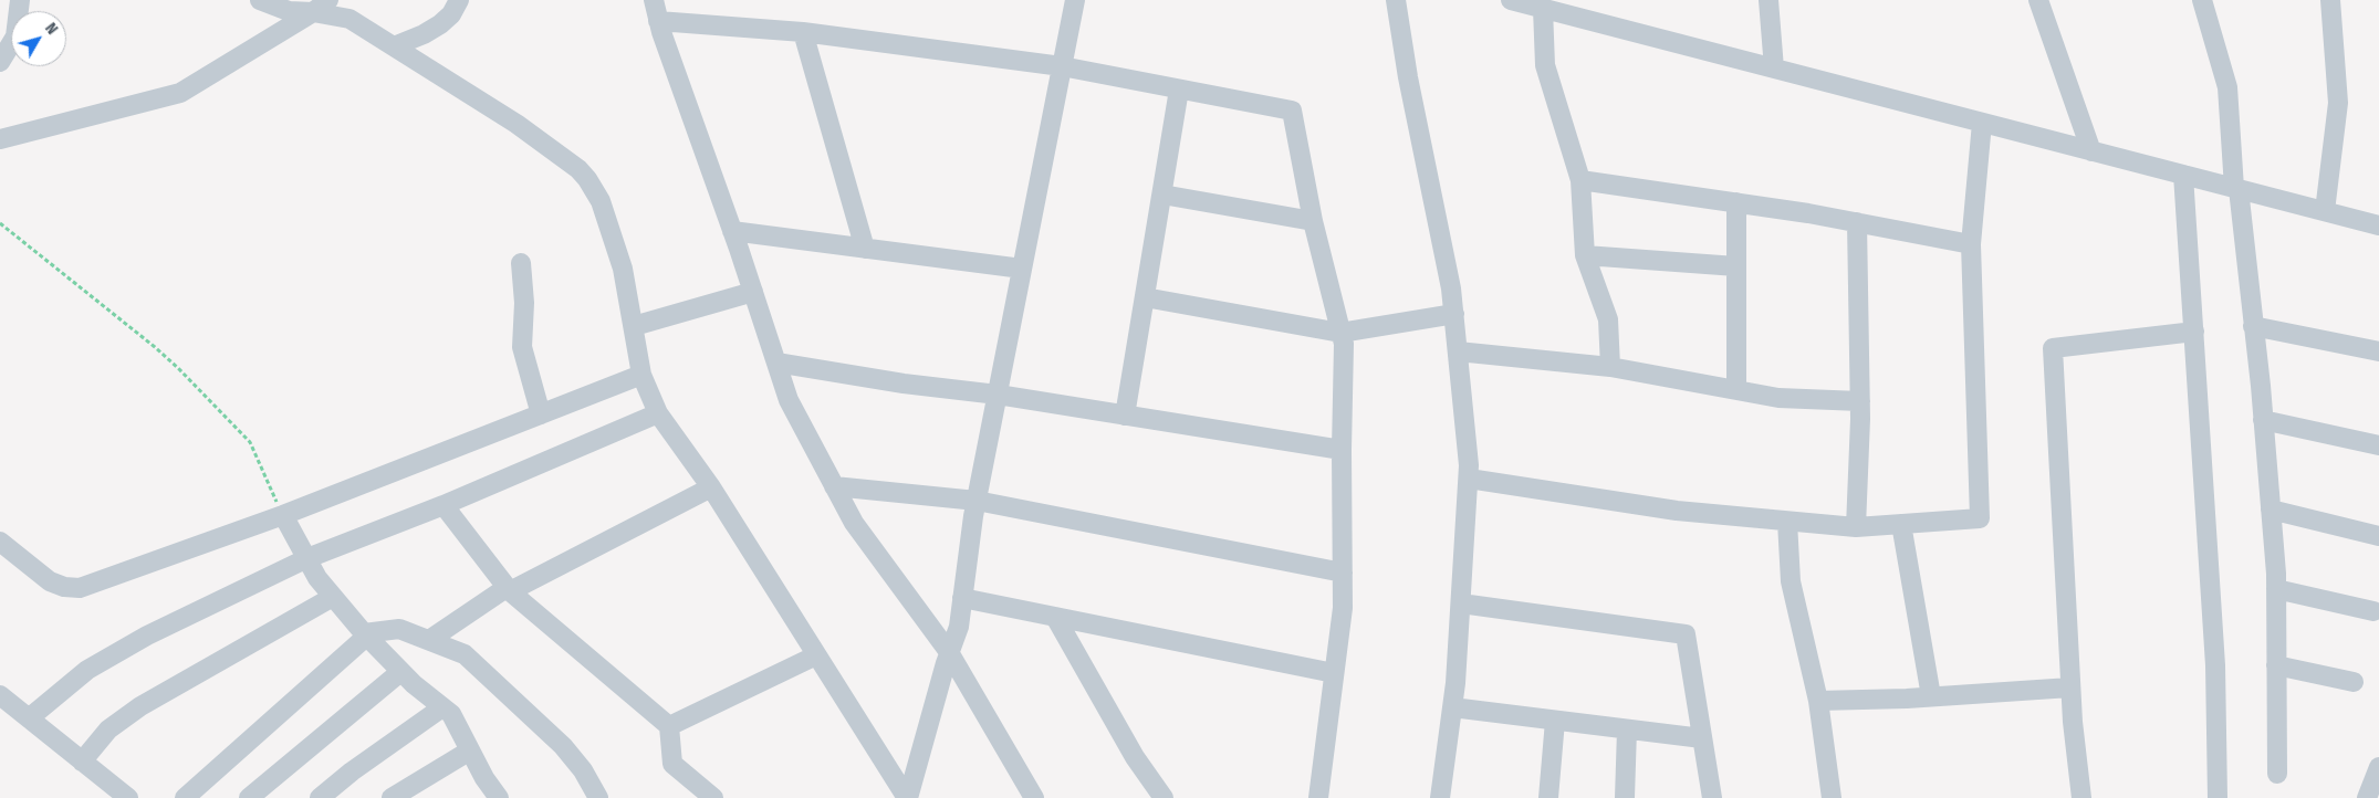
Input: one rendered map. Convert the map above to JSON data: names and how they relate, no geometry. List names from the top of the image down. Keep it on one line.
{"north":"top right"}
